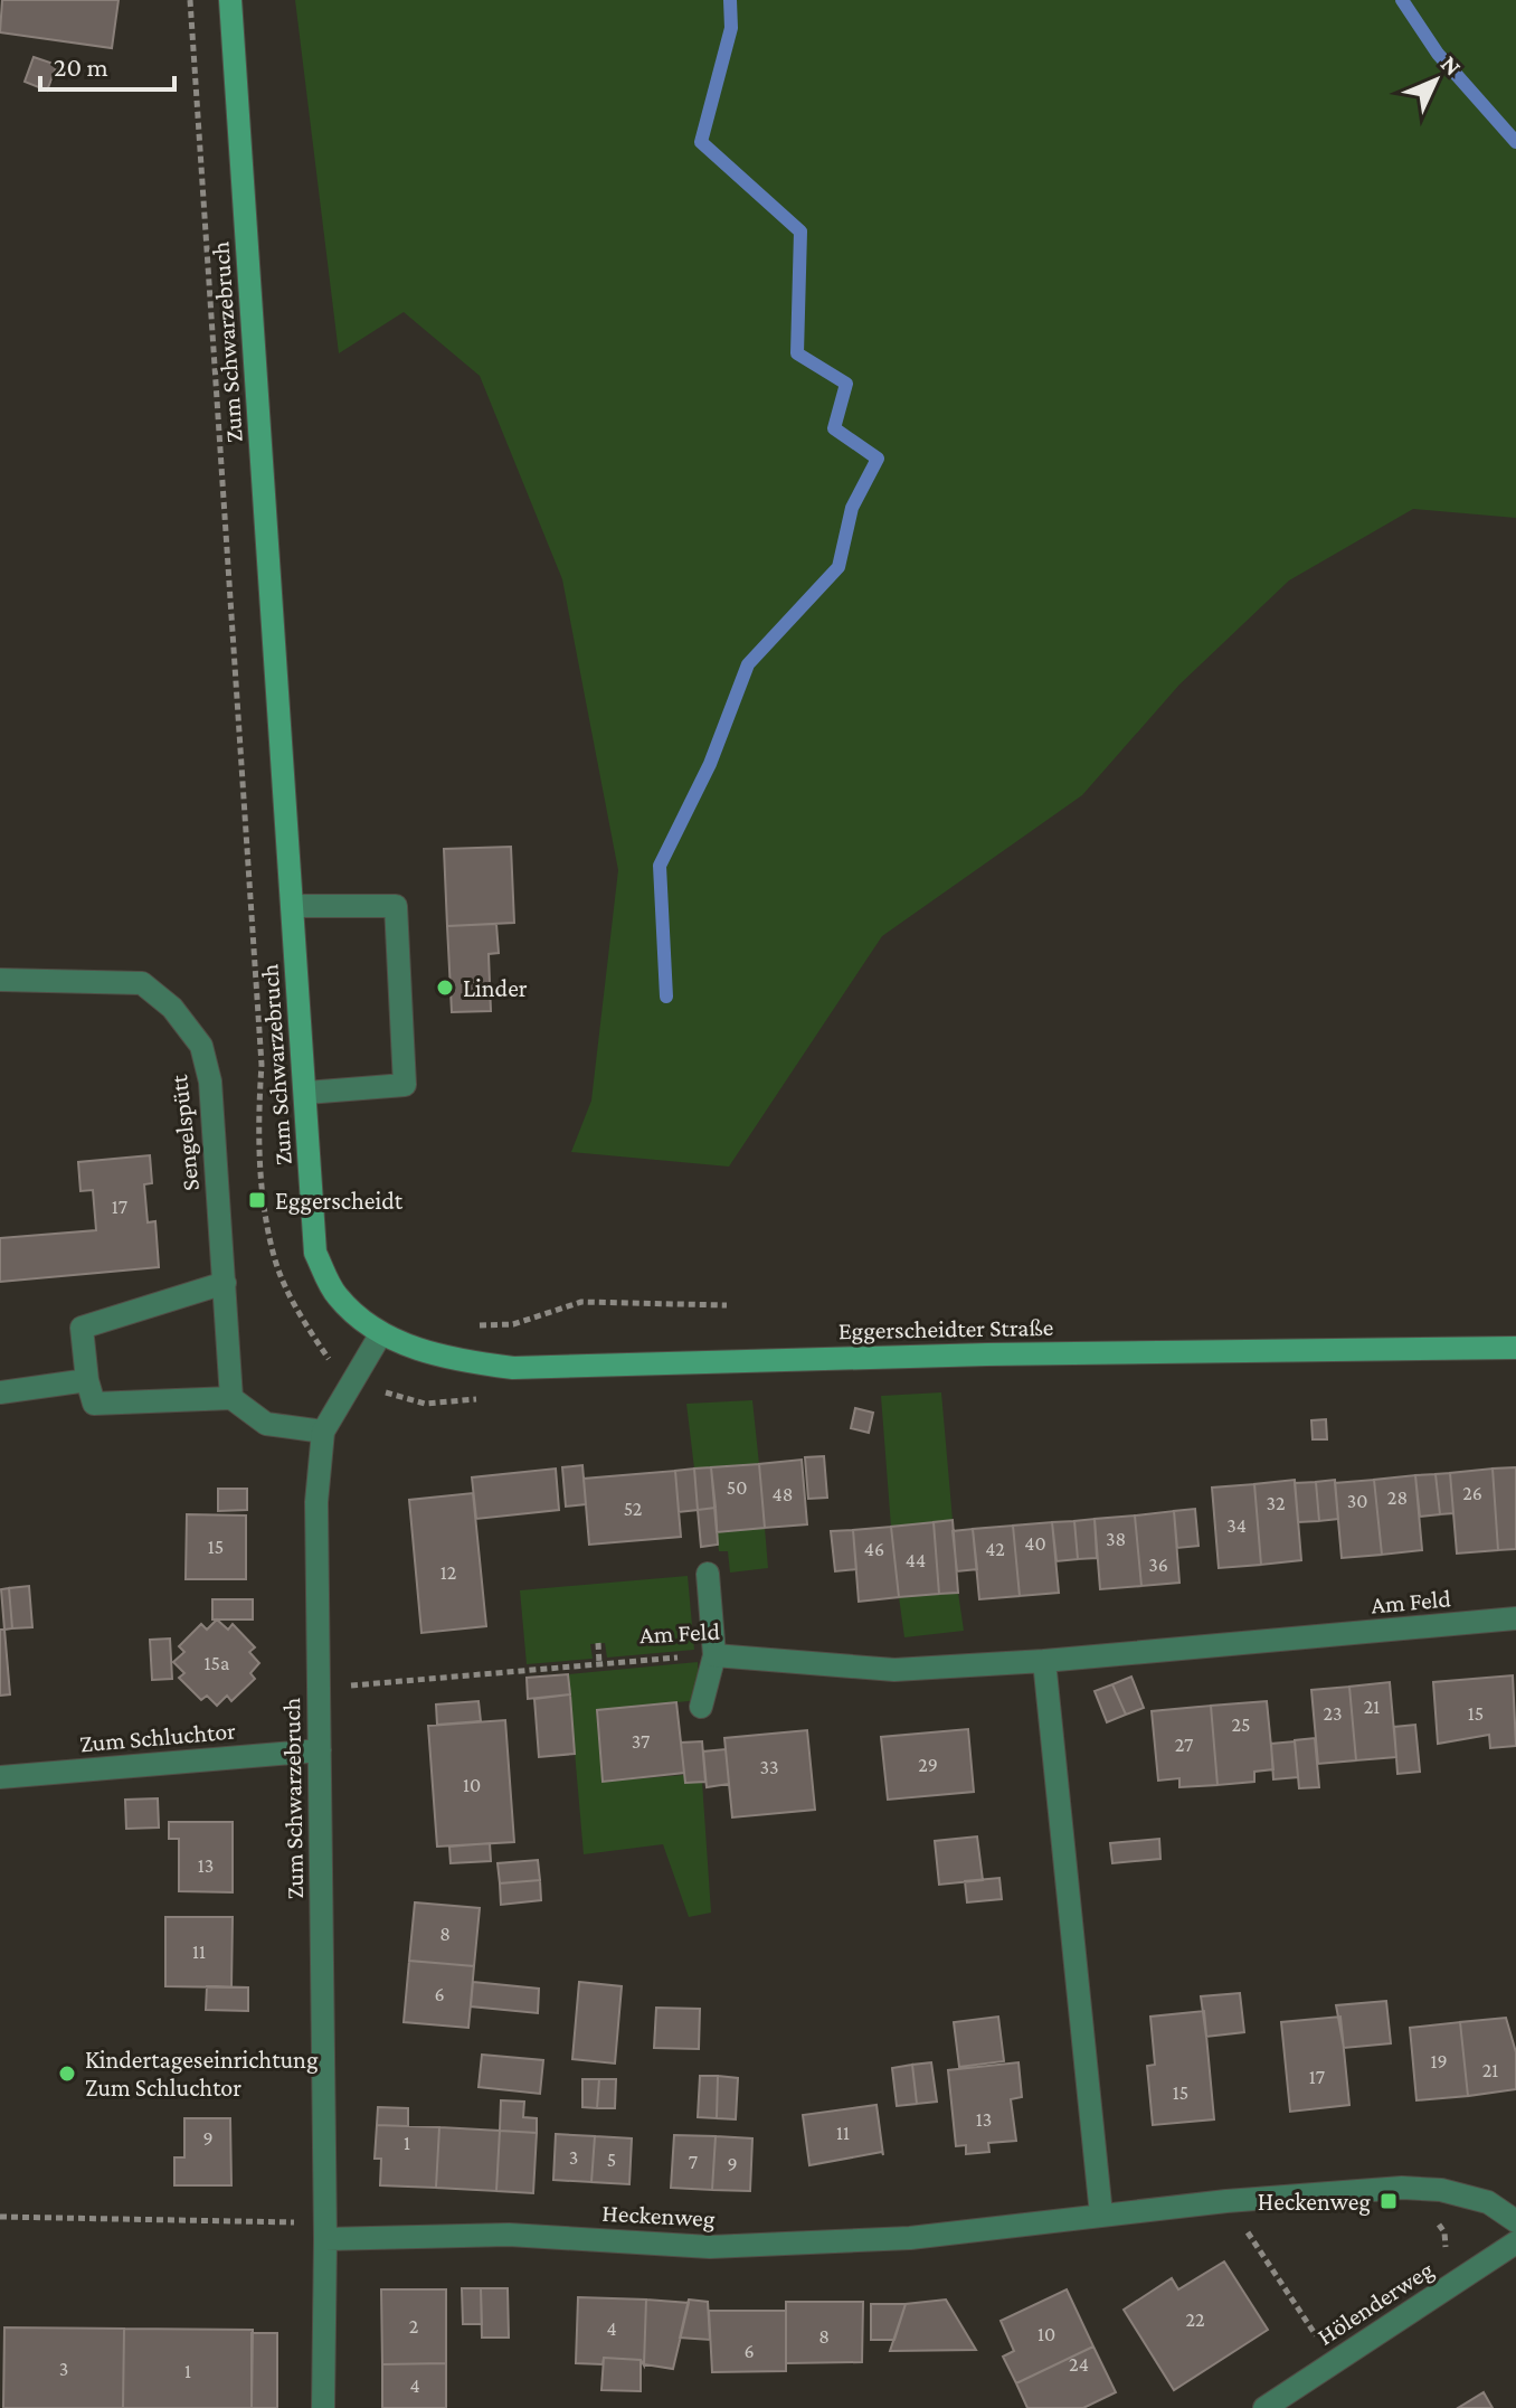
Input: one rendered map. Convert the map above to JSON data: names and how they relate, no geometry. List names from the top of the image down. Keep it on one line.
{"streets":{"street":["Zum Schwarzebruch","Sengelspütt","Eggerscheidter Straße","Am Feld","Zum Schluchtor","Heckenweg","Hölenderweg"]},"crossings":[["Zum Schwarzebruch","Eggerscheidter Straße"],["Zum Schwarzebruch","Am Feld"],["Zum Schwarzebruch","Zum Schluchtor"],["Zum Schwarzebruch","Heckenweg"]],"places":{"other":["Linder","Kindertageseinrichtung Zum Schluchtor"],"transit":["Eggerscheidt","Heckenweg"]},"house_numbers":["17","50","26","48","28","30","32","52","34","38","40","15","46","42","44","36","12","15a","21","23","15","25","37","27","29","33","10","13","8","11","6","19","21","17","15","13","11","9","1","3","5","7","9","22","2","4","10","8","6","24","3","1","4"],"scale_bar":"20 m","north":"top right"}
